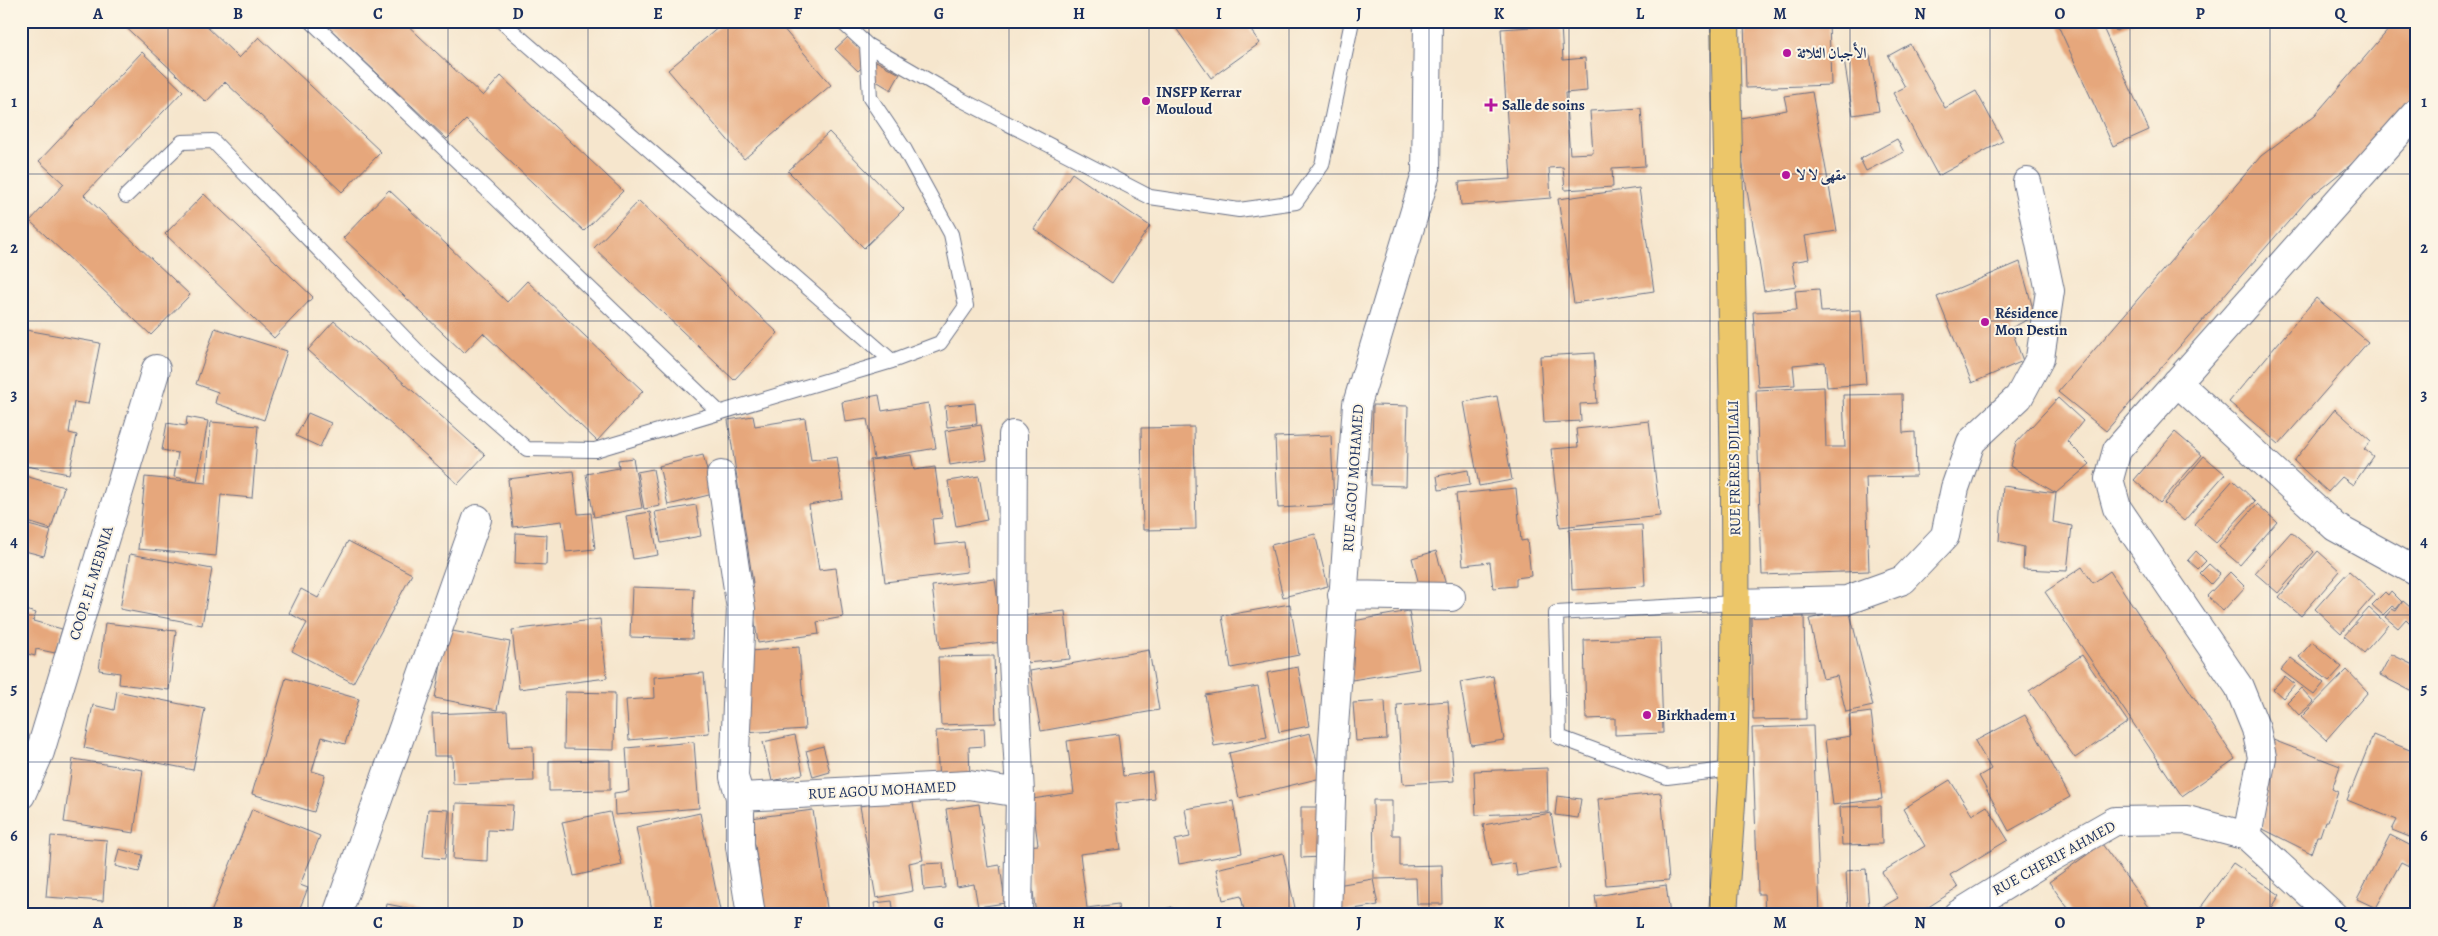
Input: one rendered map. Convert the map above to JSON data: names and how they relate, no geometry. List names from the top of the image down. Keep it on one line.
{"streets":{"main road":["RUE FRÈRES DJILALI"],"street":["RUE AGOU MOHAMED","COOP. EL MEBNIA","RUE CHERIF AHMED"]},"places":{"other":["الأجبان الثلاثة","INSFP Kerrar Mouloud","مقهى لا لا","Résidence Mon Destin","Birkhadem 1"],"health":["Salle de soins"]},"grid":{"columns":["A","B","C","D","E","F","G","H","I","J","K","L","M","N","O","P","Q"],"rows":["1","2","3","4","5","6"]}}
